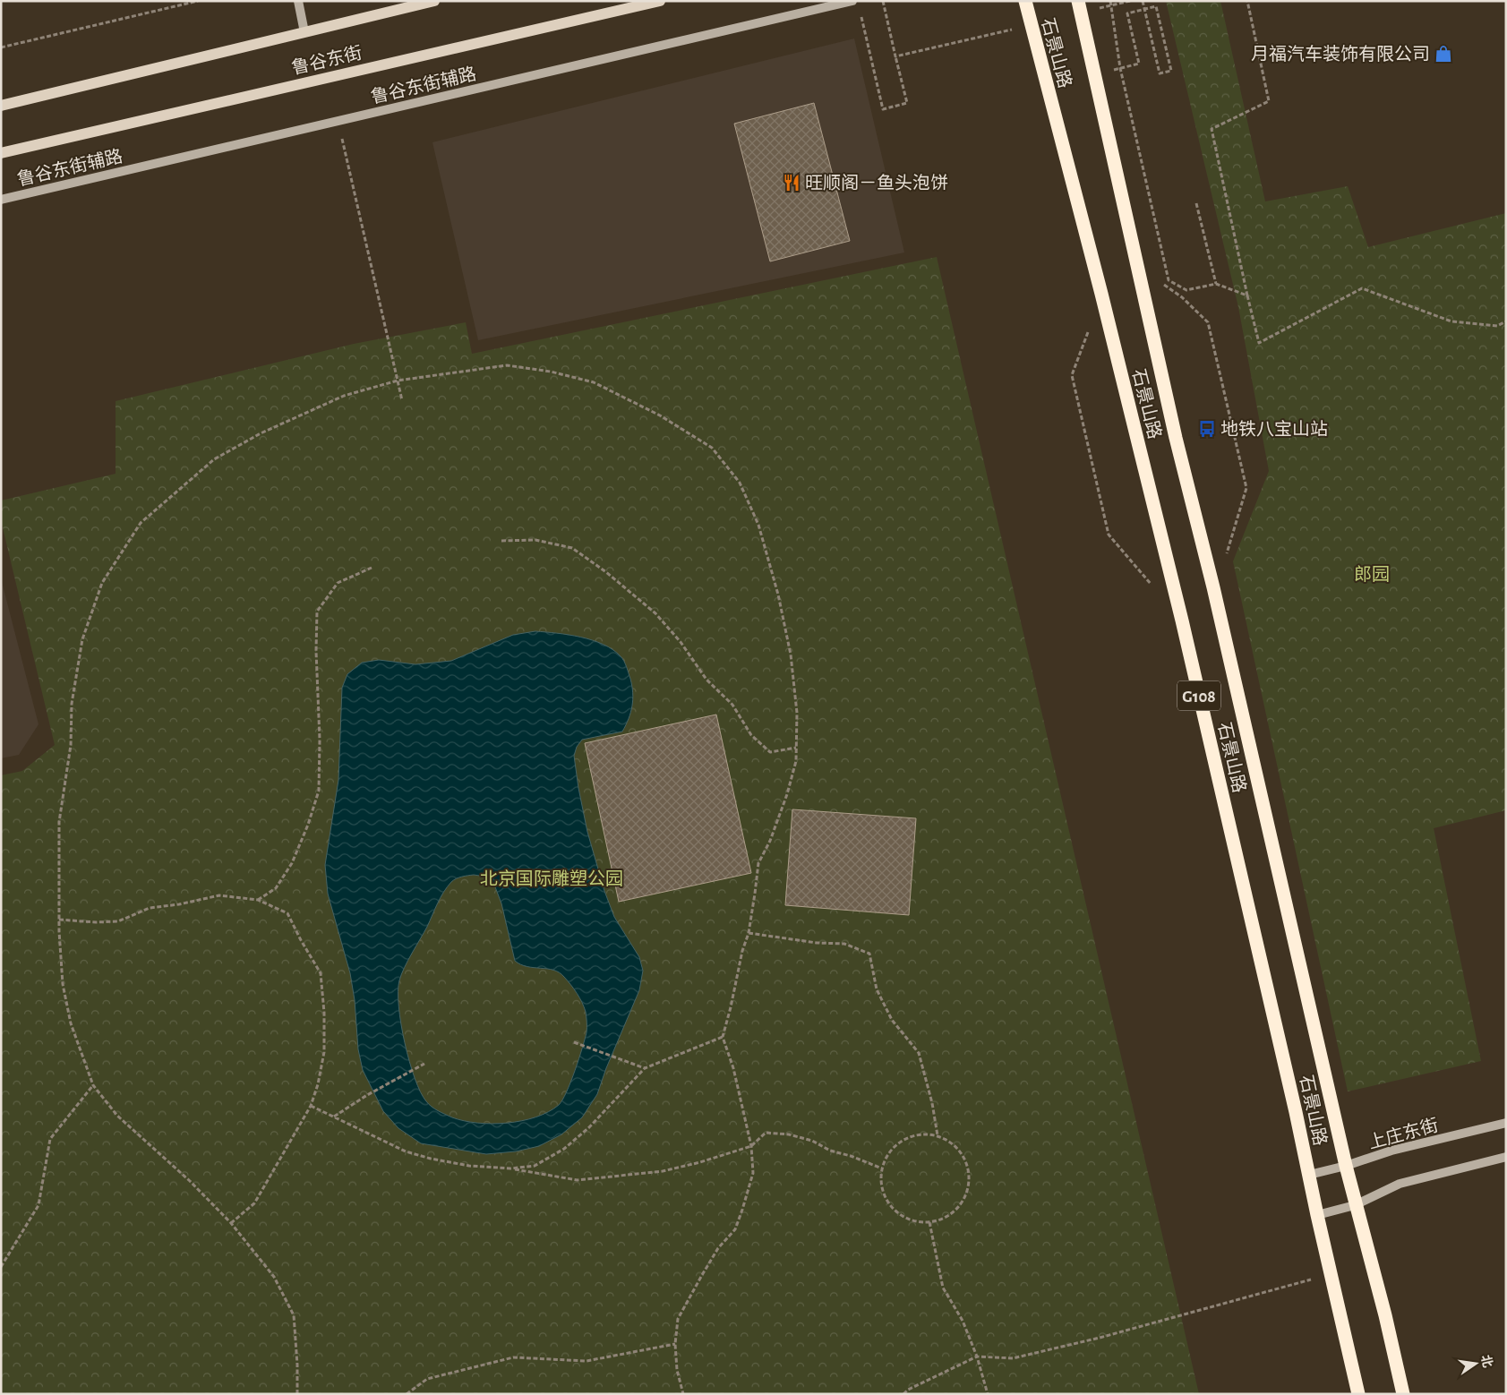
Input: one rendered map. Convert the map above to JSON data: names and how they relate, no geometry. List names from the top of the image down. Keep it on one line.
{"streets":{"highway":["石景山路","G108"],"main road":["鲁谷东街"],"street":["鲁谷东街辅路","上庄东街"]},"crossings":[["石景山路","上庄东街"]],"parks":["郎园","北京国际雕塑公园"],"places":{"shop":["月福汽车装饰有限公司"],"restaurant":["旺顺阁－鱼头泡饼"],"bus stop":["地铁八宝山站"]},"north":"right"}
